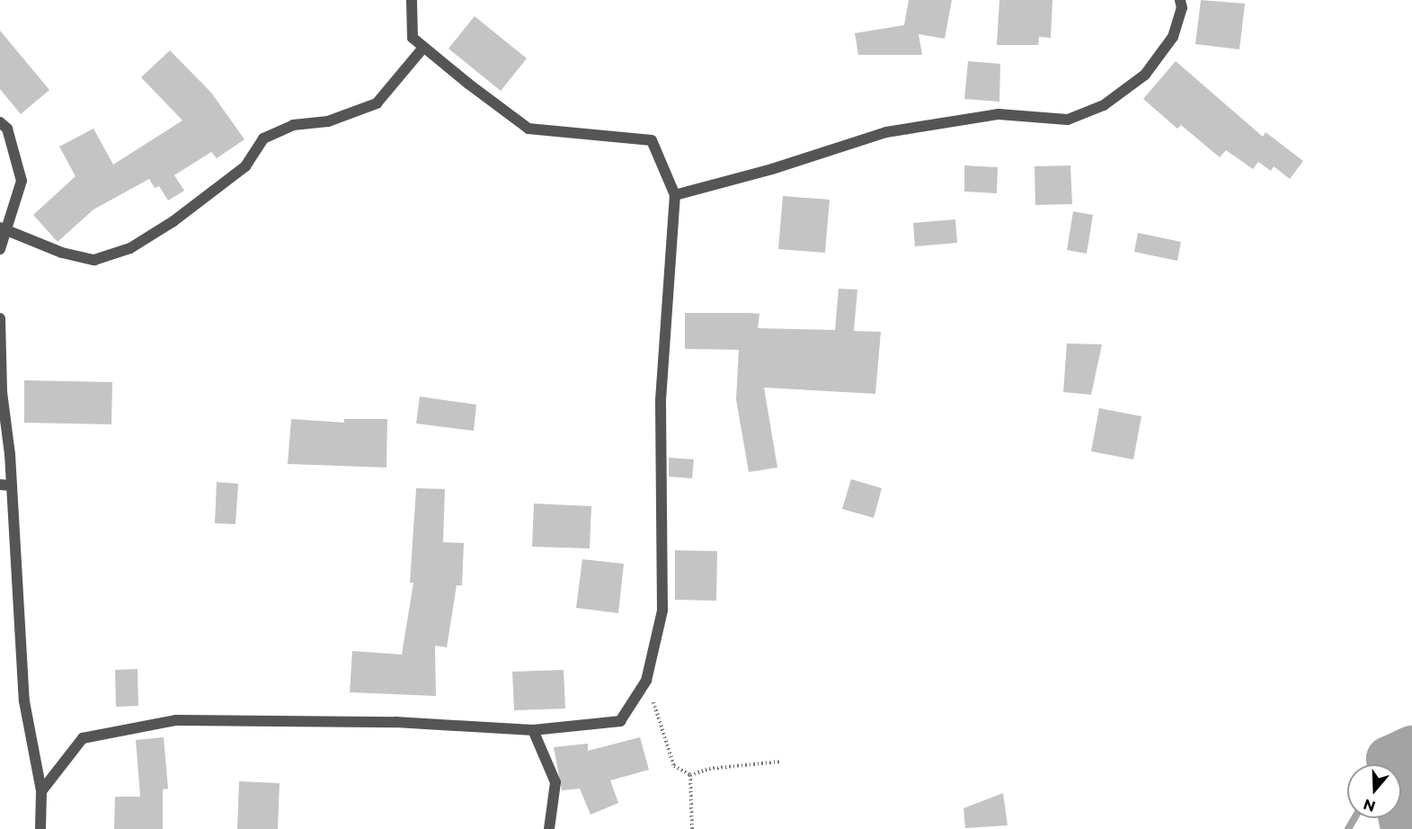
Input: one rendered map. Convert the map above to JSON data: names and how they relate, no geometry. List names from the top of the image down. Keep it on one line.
{"north":"bottom"}
